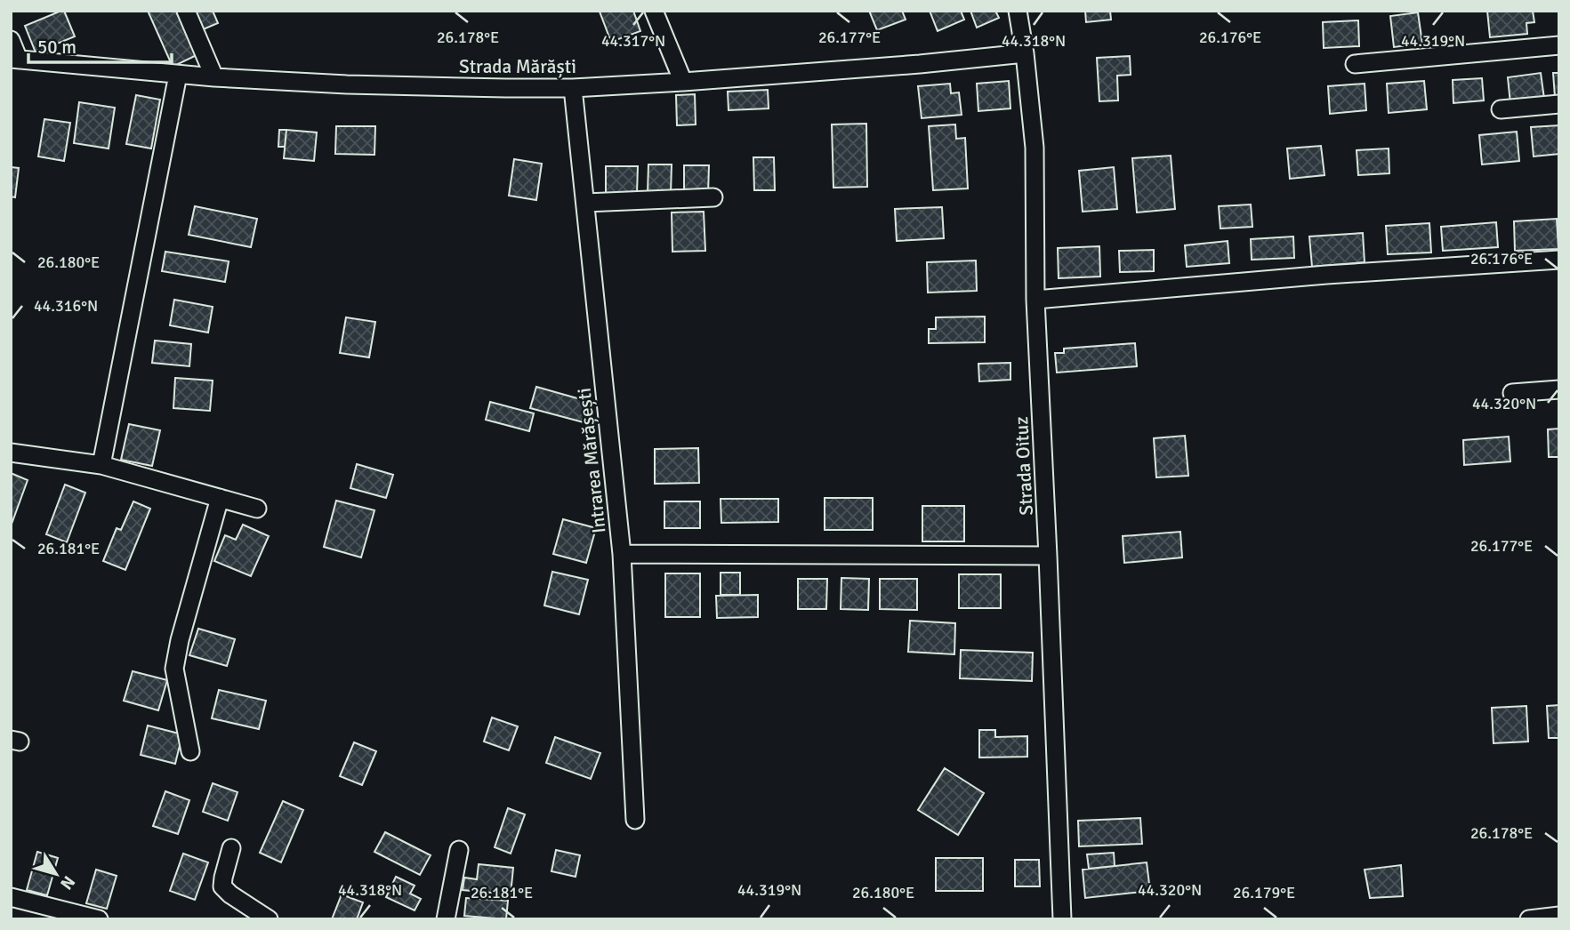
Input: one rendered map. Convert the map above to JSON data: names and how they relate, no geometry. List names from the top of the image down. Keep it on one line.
{"streets":{"street":["Strada Mărăști","Intrarea Mărășești","Strada Oituz"]},"crossings":[["Strada Mărăști","Intrarea Mărășești"],["Strada Mărăști","Strada Oituz"],["Intrarea Mărășești","Strada Oituz"]],"scale_bar":"50 m","north":"bottom right","coordinates":["26.178°E","26.177°E","26.176°E","44.317°N","44.318°N","44.319°N","26.180°E","44.316°N","44.320°N","26.181°E","26.179°E"]}
